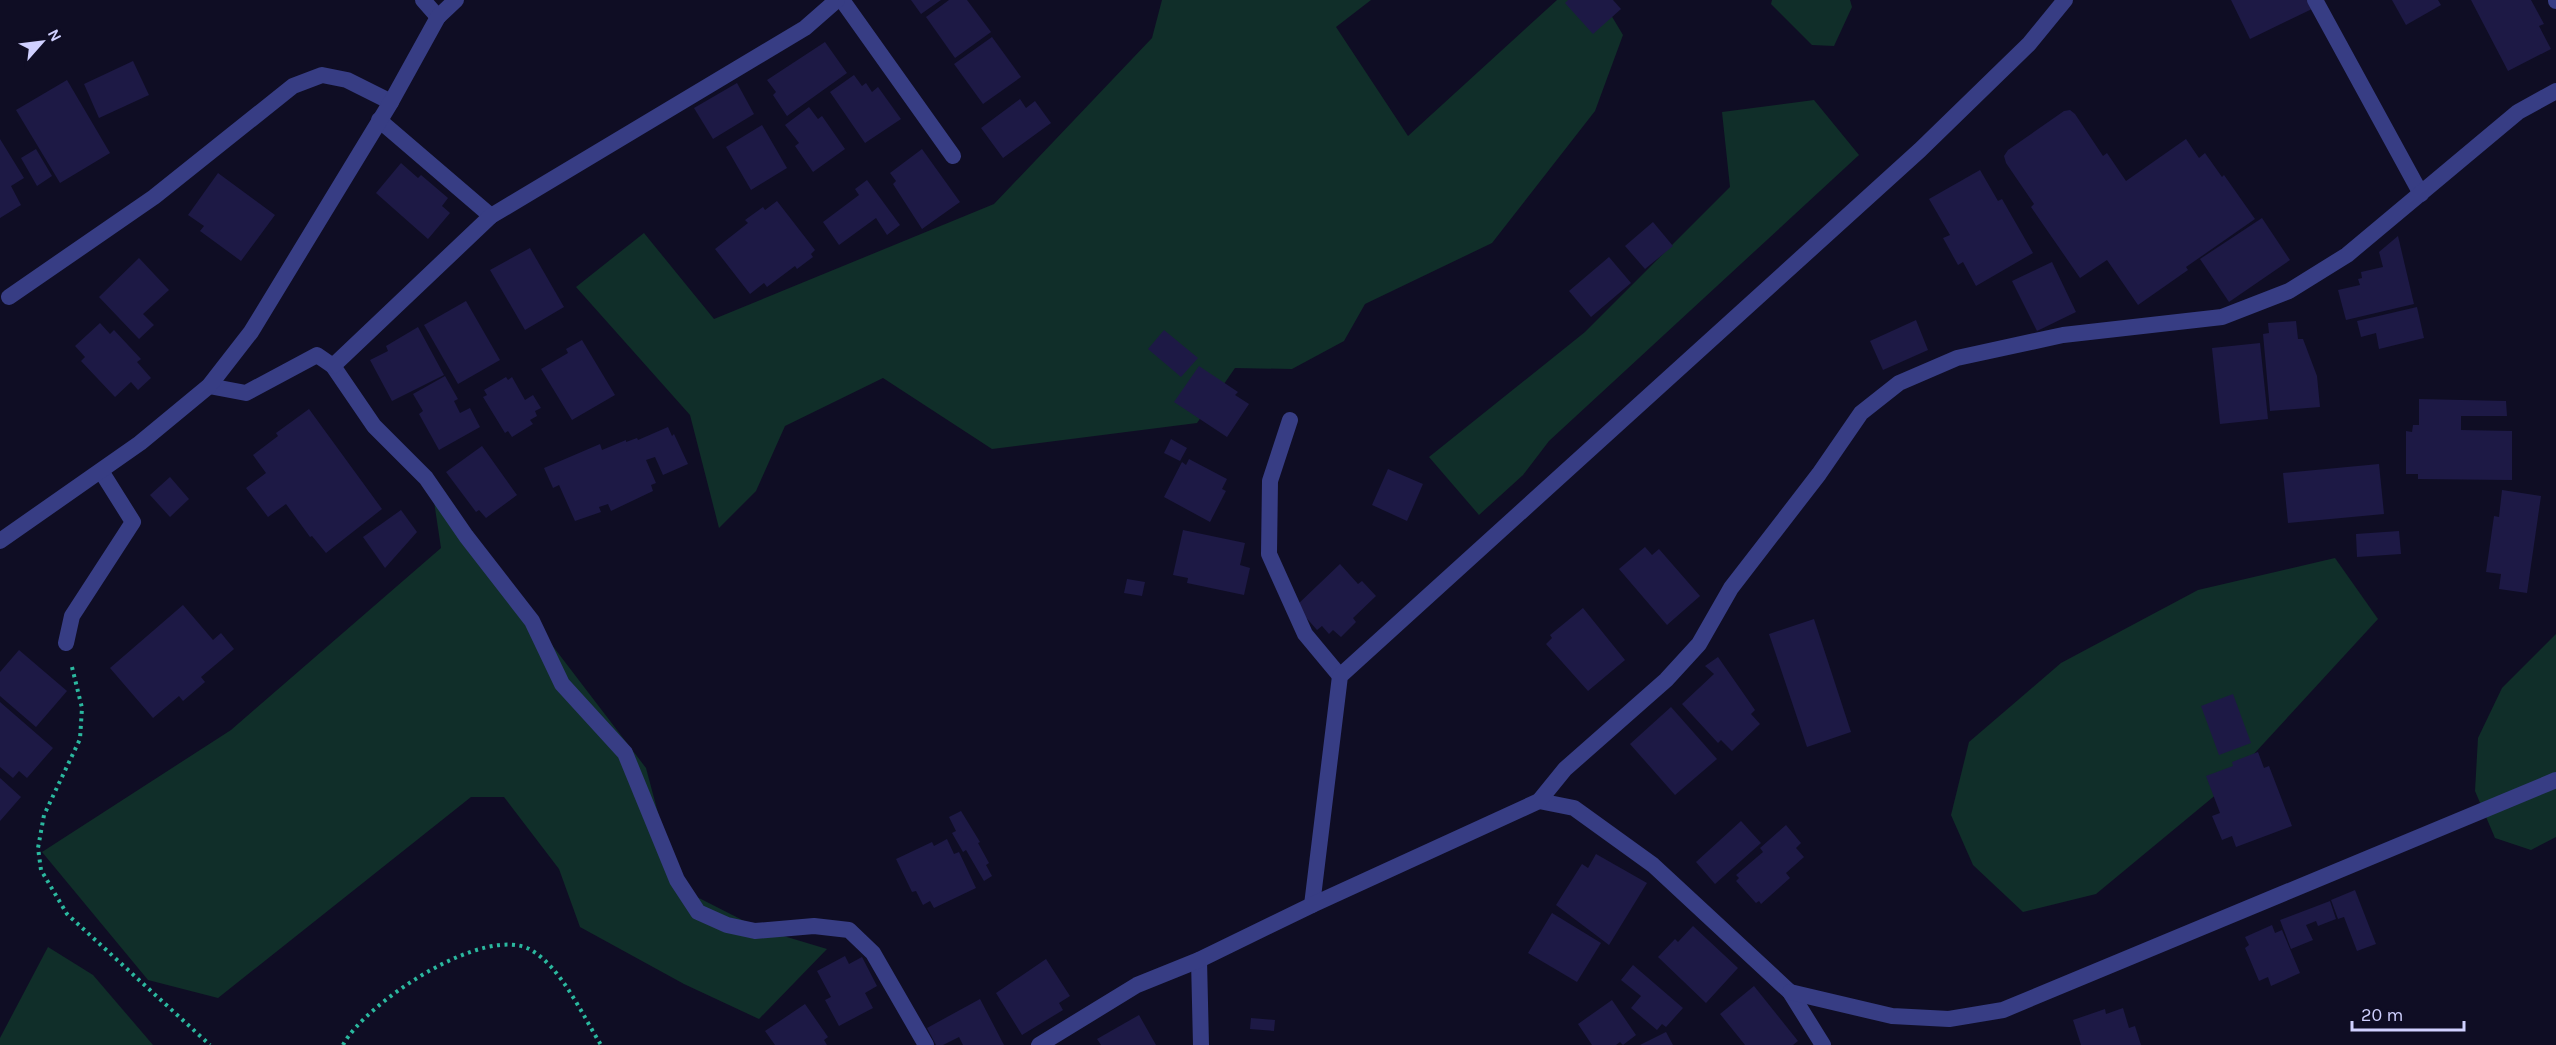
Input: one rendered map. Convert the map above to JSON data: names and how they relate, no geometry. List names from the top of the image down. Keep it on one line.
{"scale_bar":"20 m","north":"top right"}
